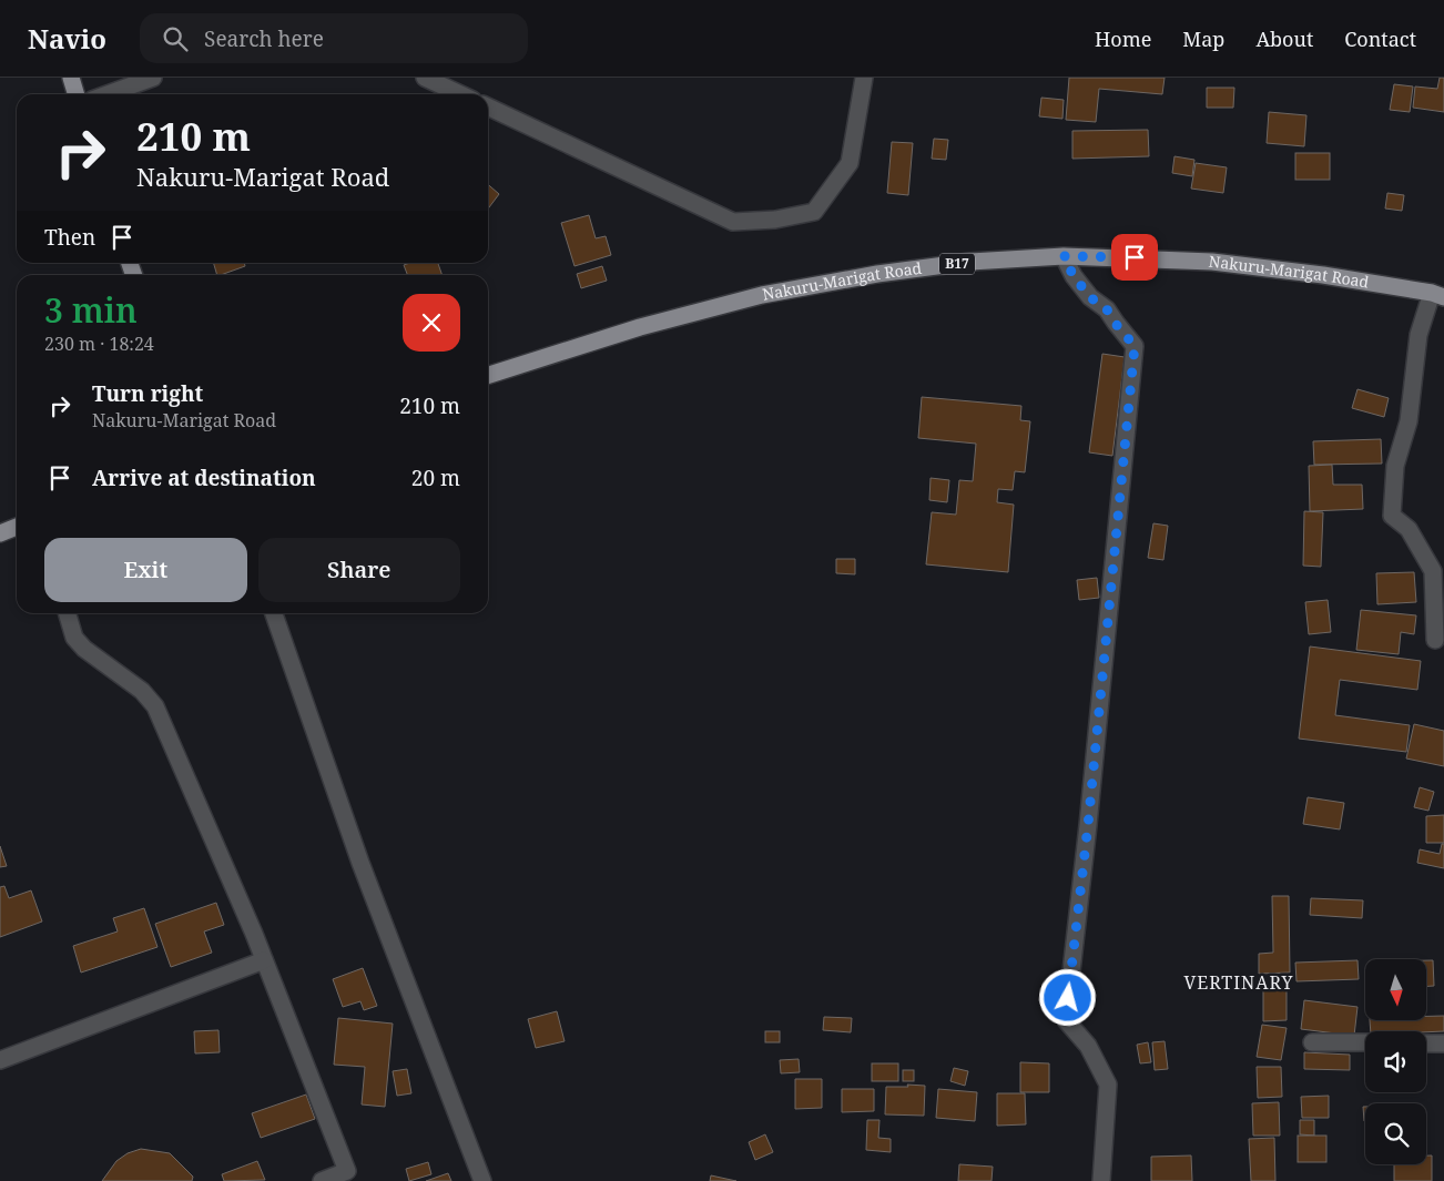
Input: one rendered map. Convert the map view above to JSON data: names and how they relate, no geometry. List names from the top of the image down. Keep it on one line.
{"streets":{"main road":["B17","Nakuru-Marigat Road"]},"districts":["VERTINARY"],"north":"bottom","page":{"header":"Navio","search":"Search here","nav":["Home","Map","About","Contact"],"turn":["210 m","Nakuru-Marigat Road"],"then":"Then","heading":["3 min","230 m · 18:24"],"list":[{"name":"Turn right","note":"Nakuru-Marigat Road","value":"210 m"},{"name":"Arrive at destination","value":"20 m"}],"buttons":["Exit","Share"]}}
